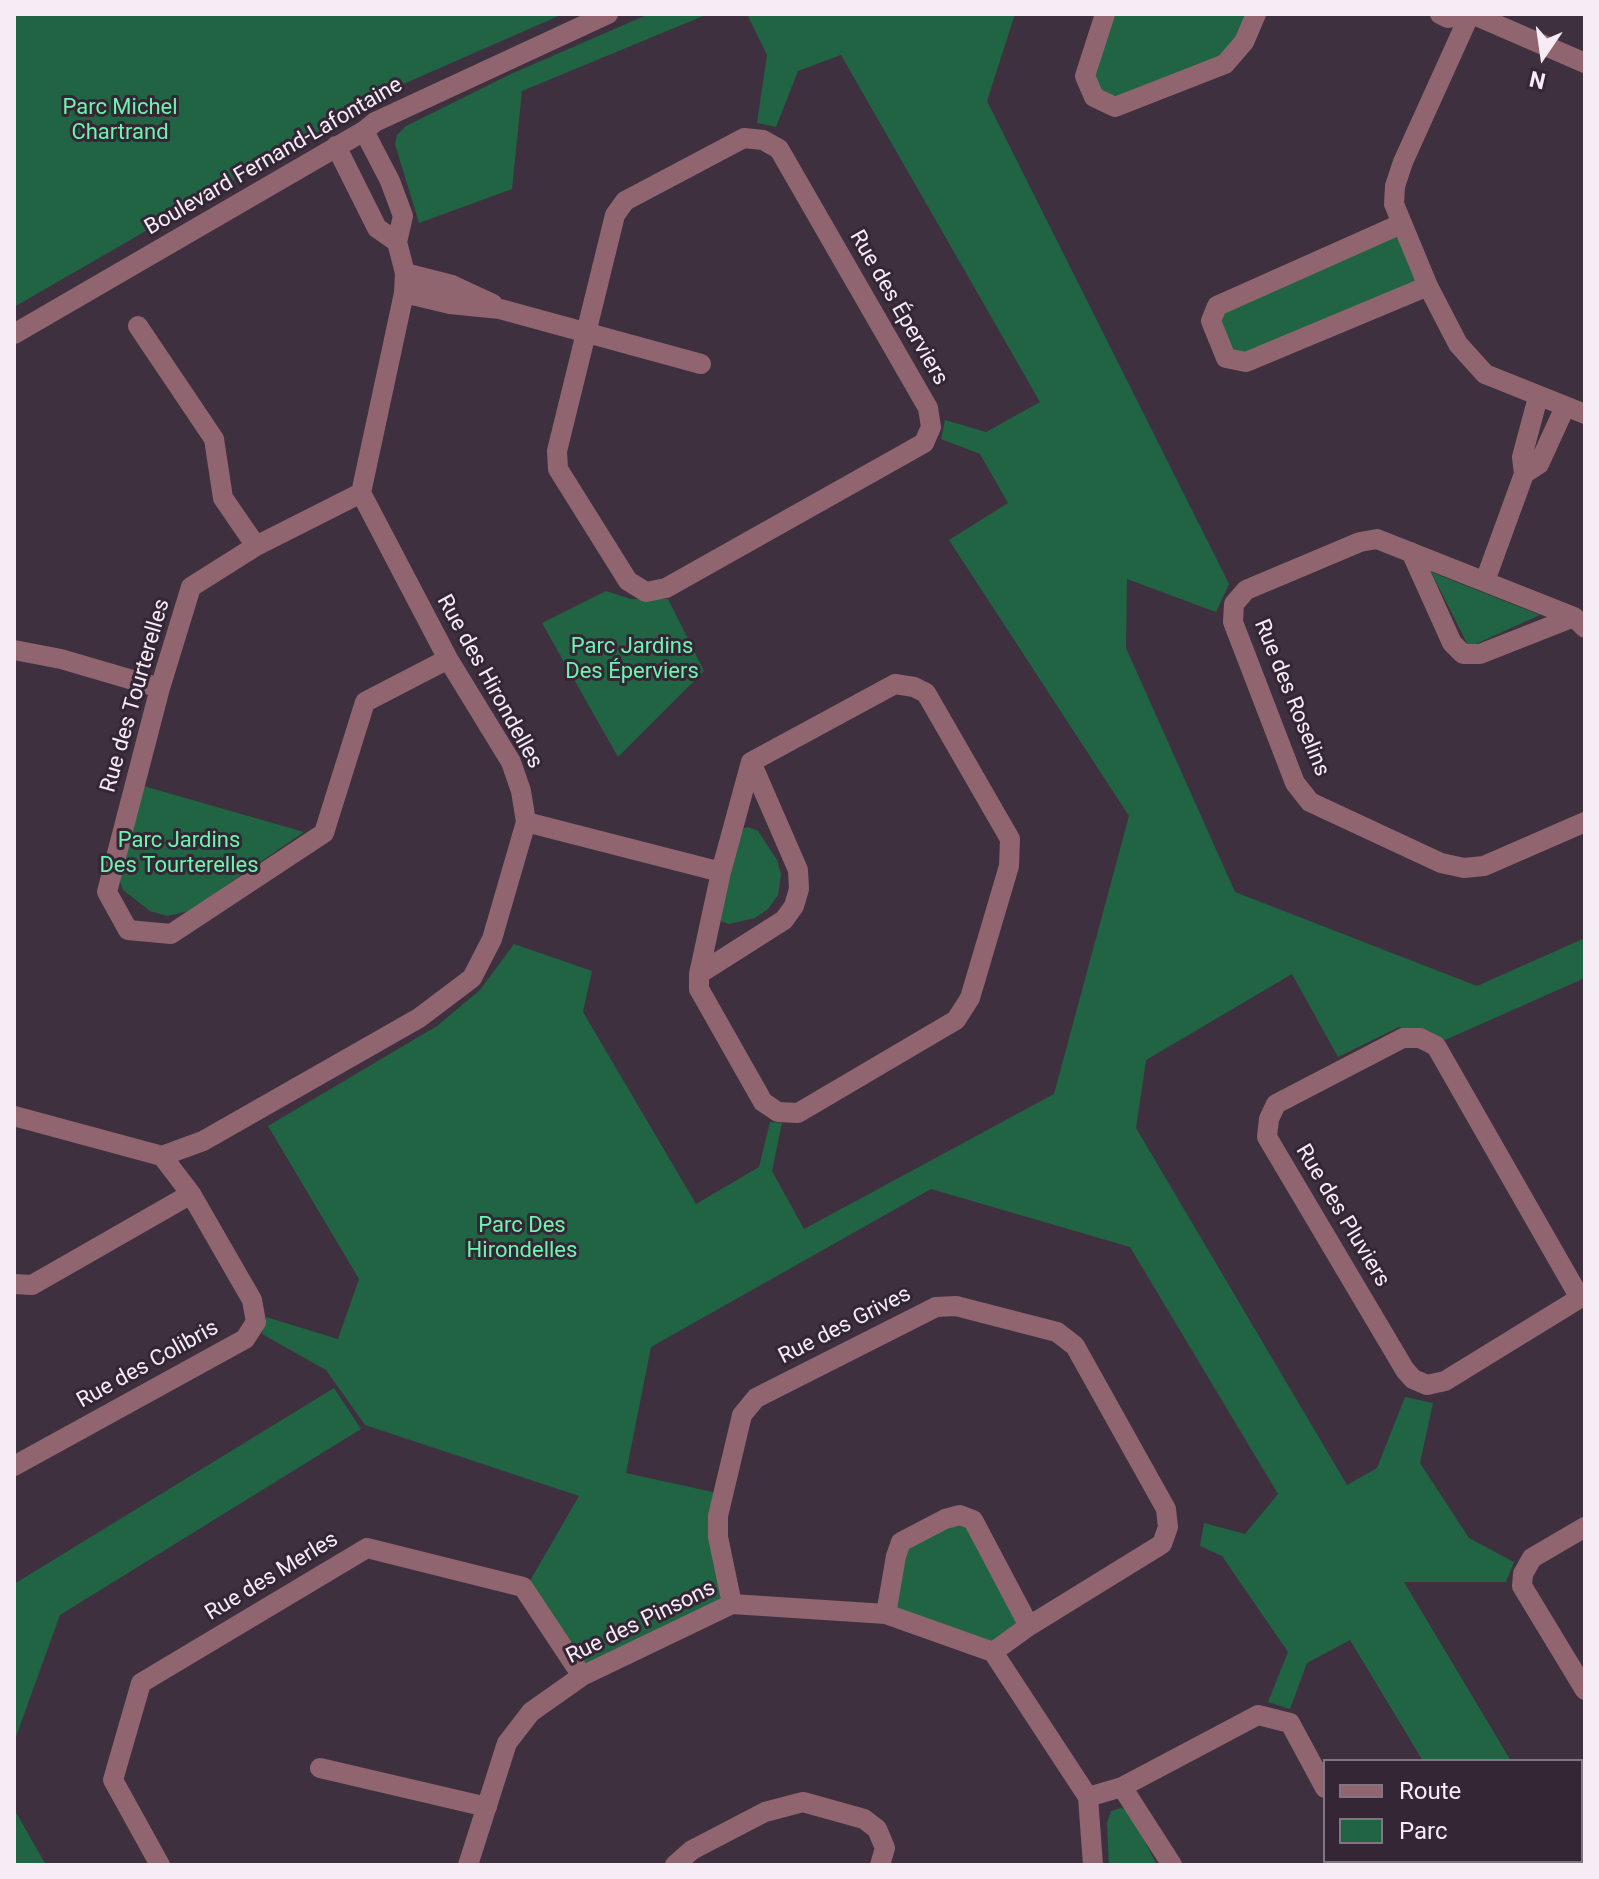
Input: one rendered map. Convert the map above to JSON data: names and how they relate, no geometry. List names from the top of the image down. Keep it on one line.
{"streets":{"street":["Boulevard Fernand-Lafontaine","Rue des Éperviers","Rue des Hirondelles","Rue des Tourterelles","Rue des Roselins","Rue des Pluviers","Rue des Grives","Rue des Colibris","Rue des Merles","Rue des Pinsons"]},"crossings":[["Rue des Hirondelles","Rue des Tourterelles"],["Rue des Hirondelles","Rue des Colibris"],["Rue des Grives","Rue des Pinsons"],["Rue des Merles","Rue des Pinsons"]],"parks":["Parc Michel Chartrand","Parc Jardins Des Éperviers","Parc Jardins Des Tourterelles","Parc Des Hirondelles"],"legend":["Route","Parc"],"north":"bottom"}
